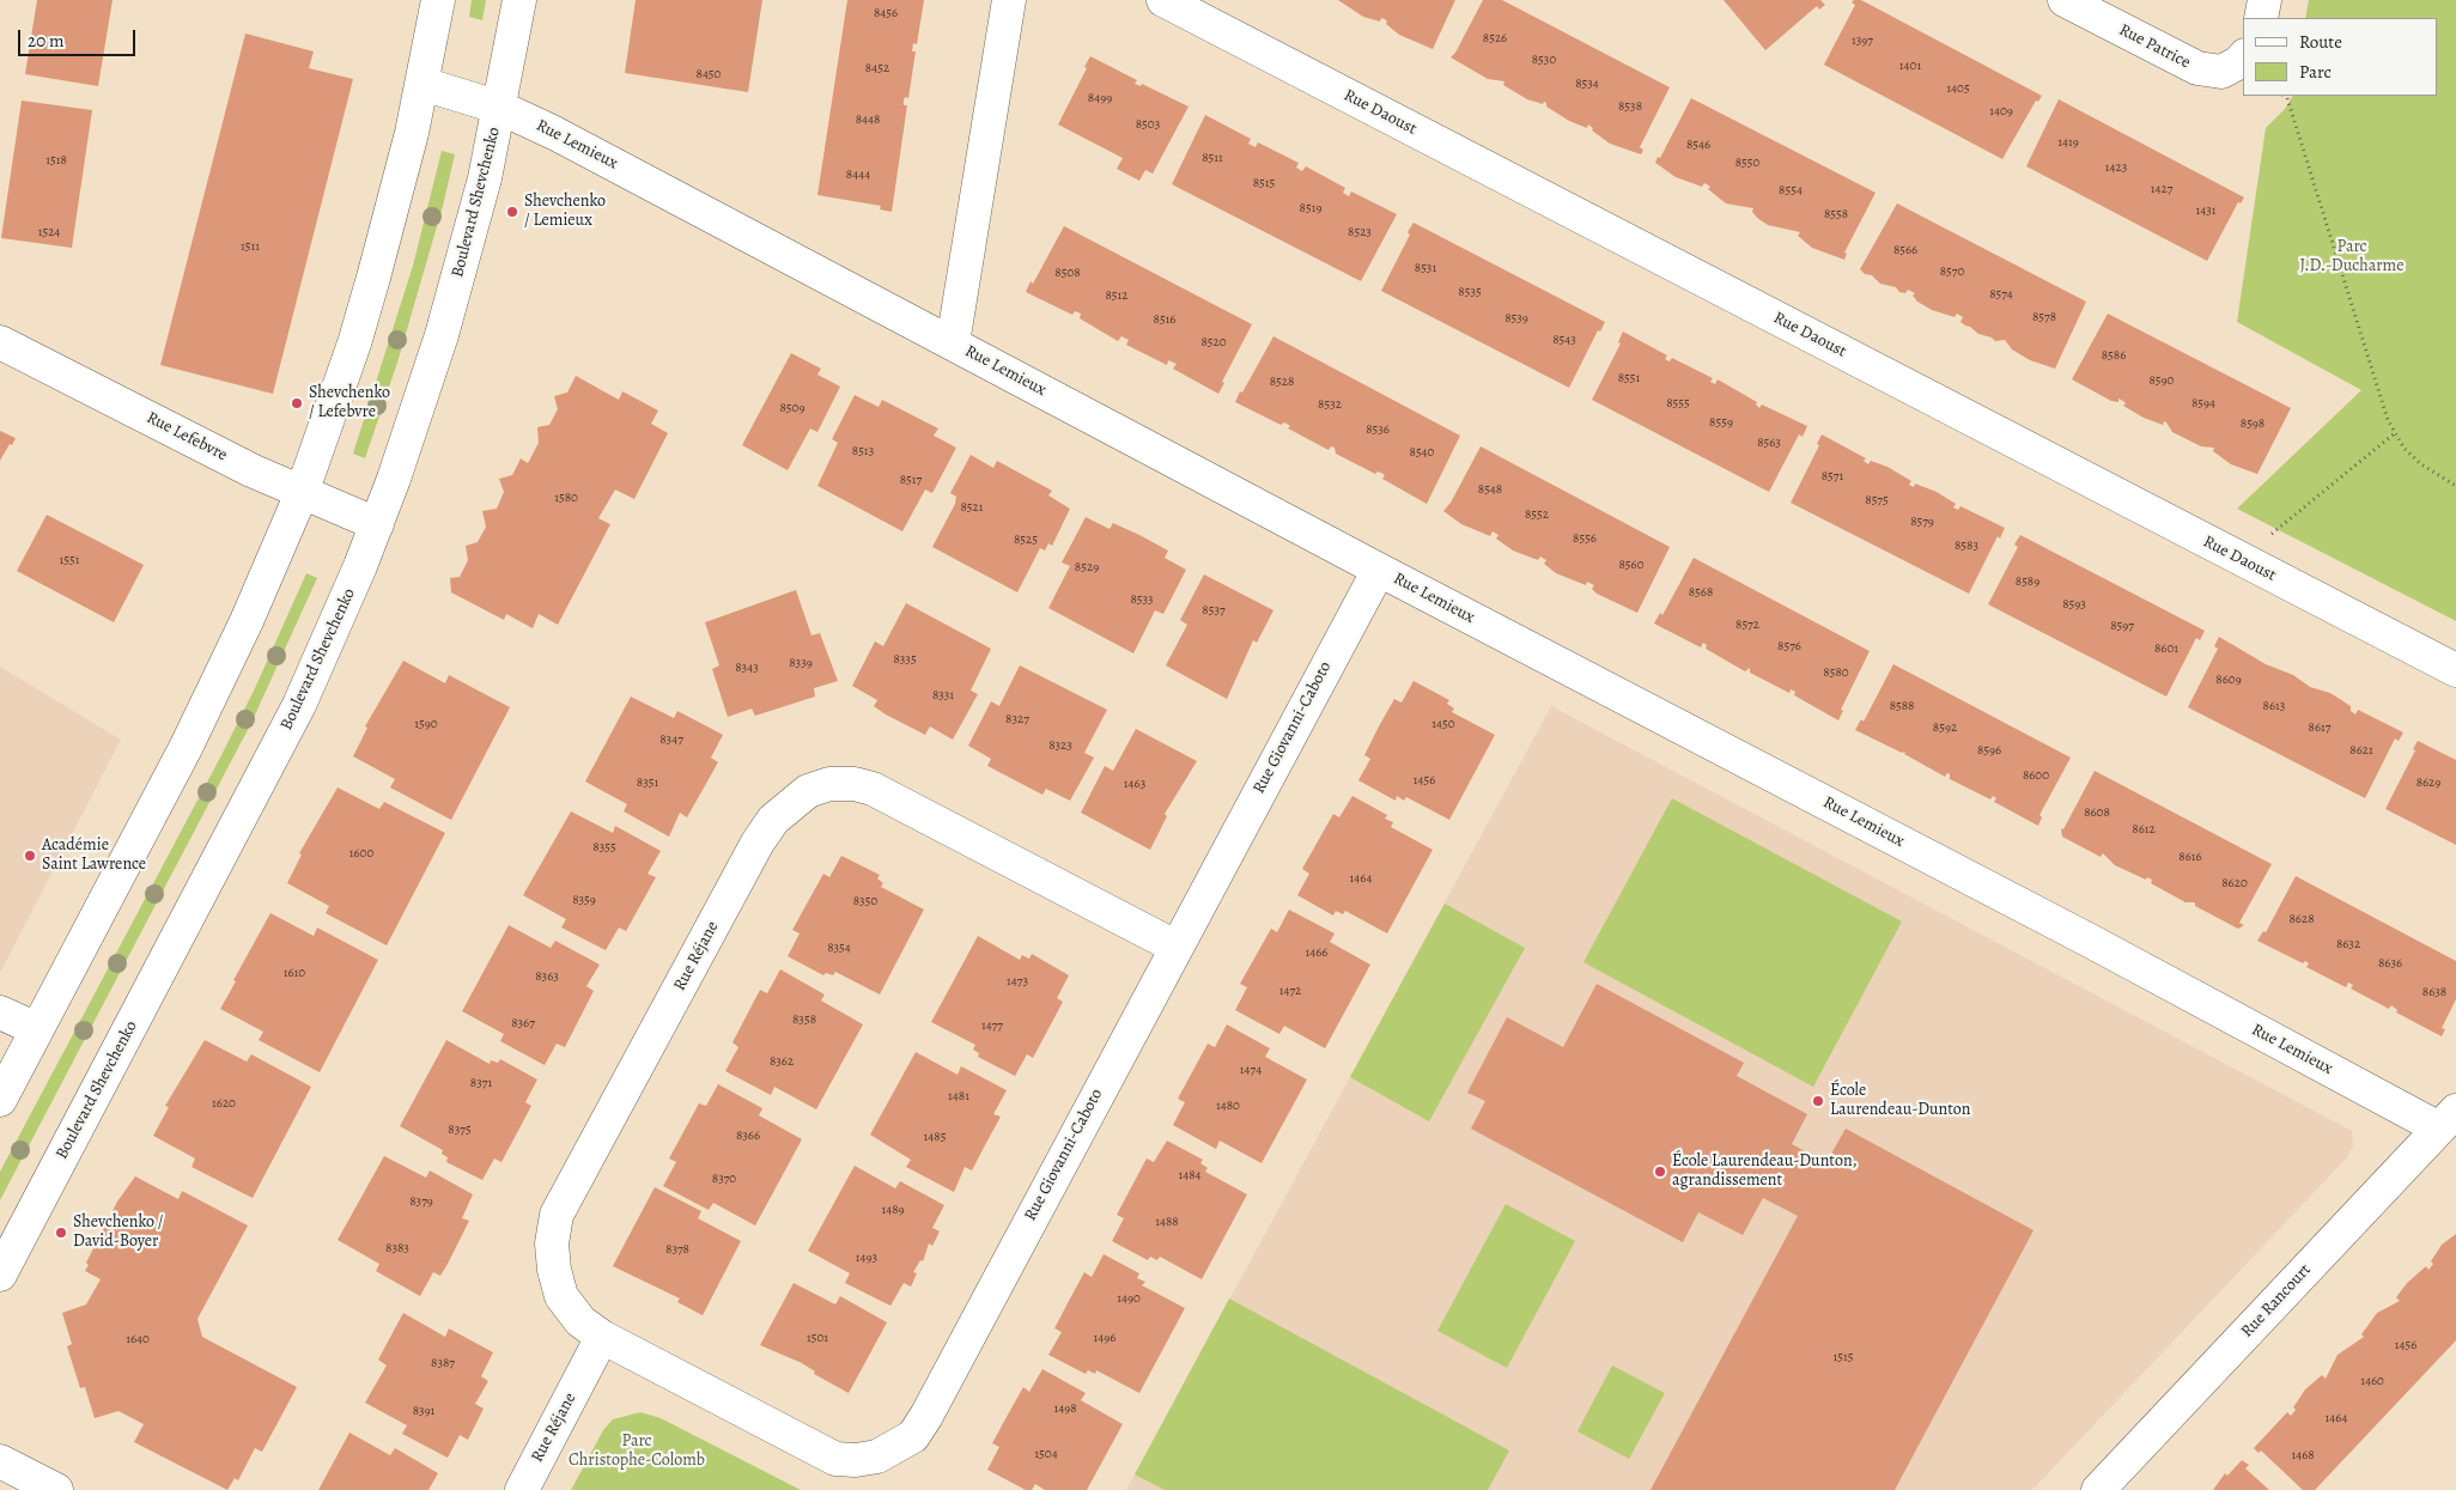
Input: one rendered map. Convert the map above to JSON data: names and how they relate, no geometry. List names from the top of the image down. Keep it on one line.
{"streets":{"street":["Rue Patrice","Rue Daoust","Rue Lemieux","Boulevard Shevchenko","Rue Lefebvre","Rue Giovanni-Caboto","Rue Réjane","Rue Rancourt"]},"crossings":[["Rue Lemieux","Boulevard Shevchenko"],["Rue Lemieux","Rue Giovanni-Caboto"],["Rue Lemieux","Rue Rancourt"],["Boulevard Shevchenko","Rue Lefebvre"],["Rue Giovanni-Caboto","Rue Réjane"]],"parks":["Parc J.D.-Ducharme","Parc Christophe-Colomb"],"places":["Shevchenko / Lemieux","Shevchenko / Lefebvre","Académie Saint Lawrence","École Laurendeau-Dunton","École Laurendeau-Dunton, agrandissement","Shevchenko / David-Boyer"],"house_numbers":["8456","8526","1397","8530","1401","8452","8450","8534","1405","8499","8538","1409","8448","8503","1419","8546","8511","1518","8550","1423","8444","8515","1427","8554","8519","1431","8558","1524","8523","1511","8566","8531","8570","8508","8535","8574","8512","8578","8539","8516","8543","8520","8586","8551","8590","8528","8555","8594","8532","8509","8559","8598","8536","8563","8513","8540","8571","8517","8548","1580","8575","8521","8552","8579","8556","8525","8583","1551","8560","8529","8589","8568","8533","8593","8537","8572","8597","8576","8601","8335","8339","8343","8580","8609","8331","8588","8613","8327","1590","1450","8592","8617","8347","8323","8596","8621","8600","1456","8351","8629","1463","8608","8612","8355","1600","8616","1464","8620","8359","8350","8628","8632","8354","1466","8636","1610","8363","1473","1472","8638","8358","8367","1477","8362","1474","8371","1481","1620","1480","8375","8366","1485","1484","8370","8379","1489","1488","8383","8378","1493","1490","1501","1496","1640","1456","1515","8387","1460","1498","8391","1464","1504","1468"],"legend":["Route","Parc"],"scale_bar":"20 m"}
